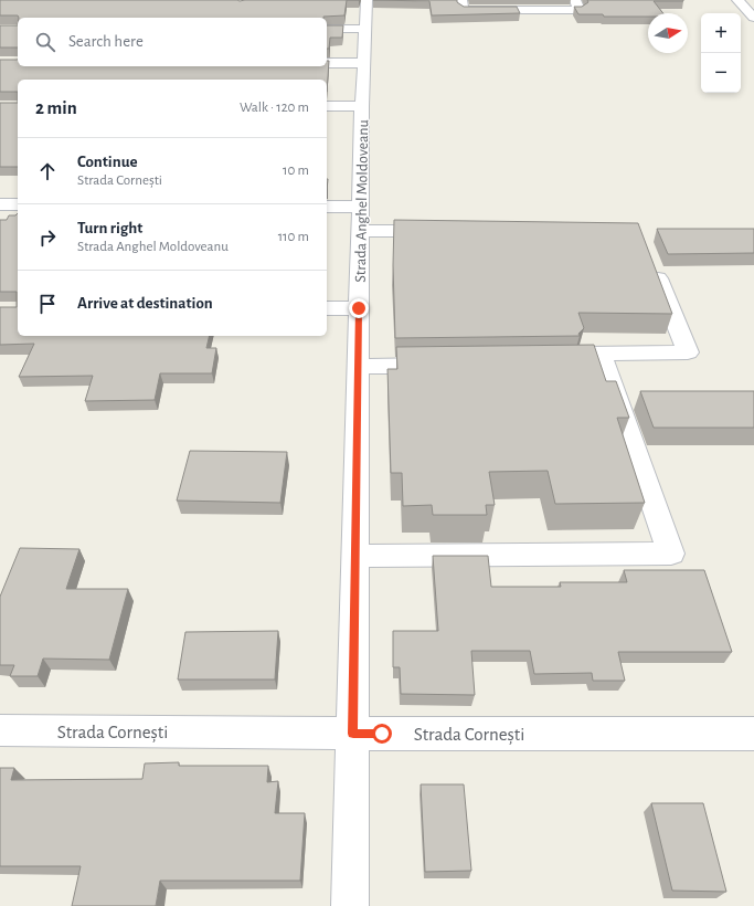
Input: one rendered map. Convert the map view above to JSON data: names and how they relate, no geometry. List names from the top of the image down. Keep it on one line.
{"streets":{"street":["Strada Anghel Moldoveanu","Strada Cornești"]},"crossings":[["Strada Anghel Moldoveanu","Strada Cornești"]],"north":"right","page":{"map_buttons":["+","−"],"search":"Search here","heading":["2 min","Walk · 120 m"],"list":[["Continue","Strada Cornești","10 m"],["Turn right","Strada Anghel Moldoveanu","110 m"],"Arrive at destination"]}}
